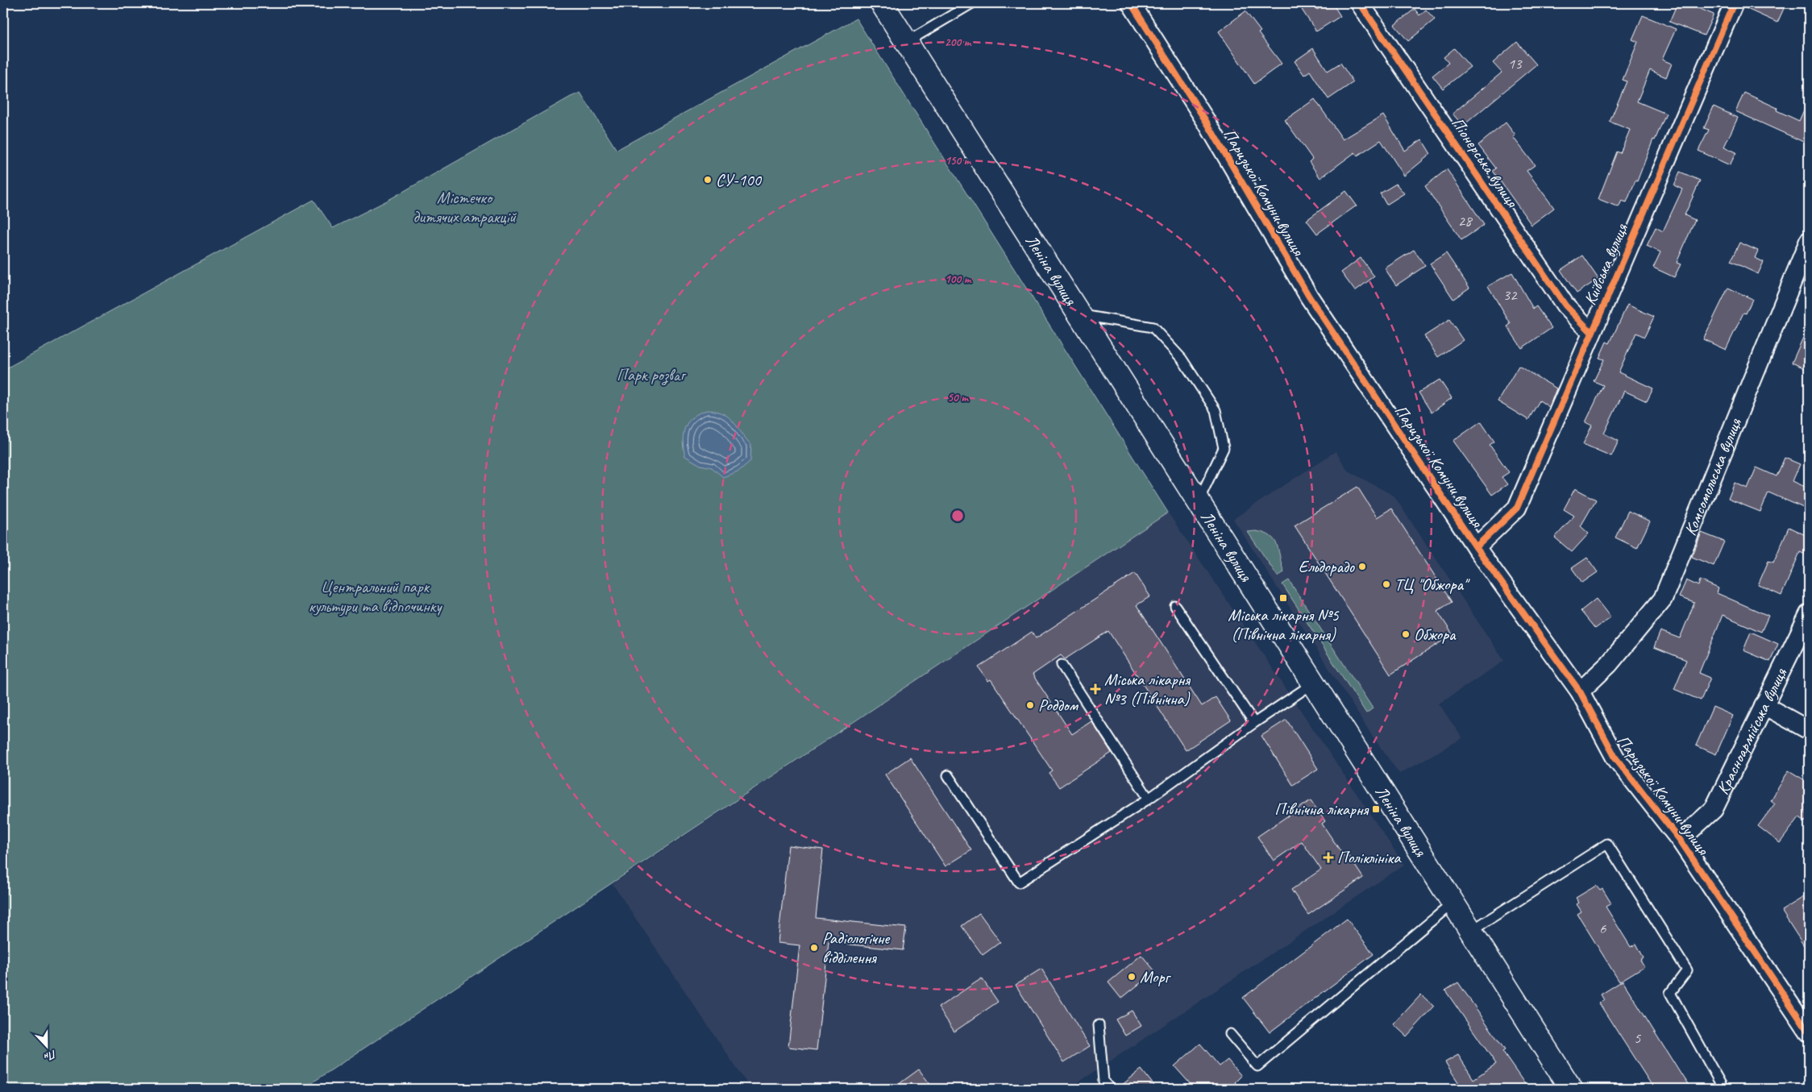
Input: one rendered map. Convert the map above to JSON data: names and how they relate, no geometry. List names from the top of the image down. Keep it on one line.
{"streets":{"main road":["Леніна вулиця"],"street":["Піонерська вулиця","Паризької Комуни вулиця","Київська вулиця","Комсомольська вулиця","Красноармійська вулиця"]},"crossings":[["Піонерська вулиця","Київська вулиця"],["Паризької Комуни вулиця","Київська вулиця"],["Паризької Комуни вулиця","Комсомольська вулиця"],["Паризької Комуни вулиця","Красноармійська вулиця"]],"parks":["Містечко дитячих атракцій","Парк розваг","Центральний парк культури та відпочинку"],"places":{"other":["СУ-100","Ельдорадо","ТЦ \"Обжора\"","Обжора","Роддом","Радіологічне відділення","Морг"],"transit":["Міська лікарня №5 (Північна лікарня)","Північна лікарня"],"health":["Міська лікарня №3 (Північна)","Поліклініка"]},"house_numbers":["13","28","32","6","5"],"north":"bottom","rings":["200 m","150 m","100 m","50 m"]}
